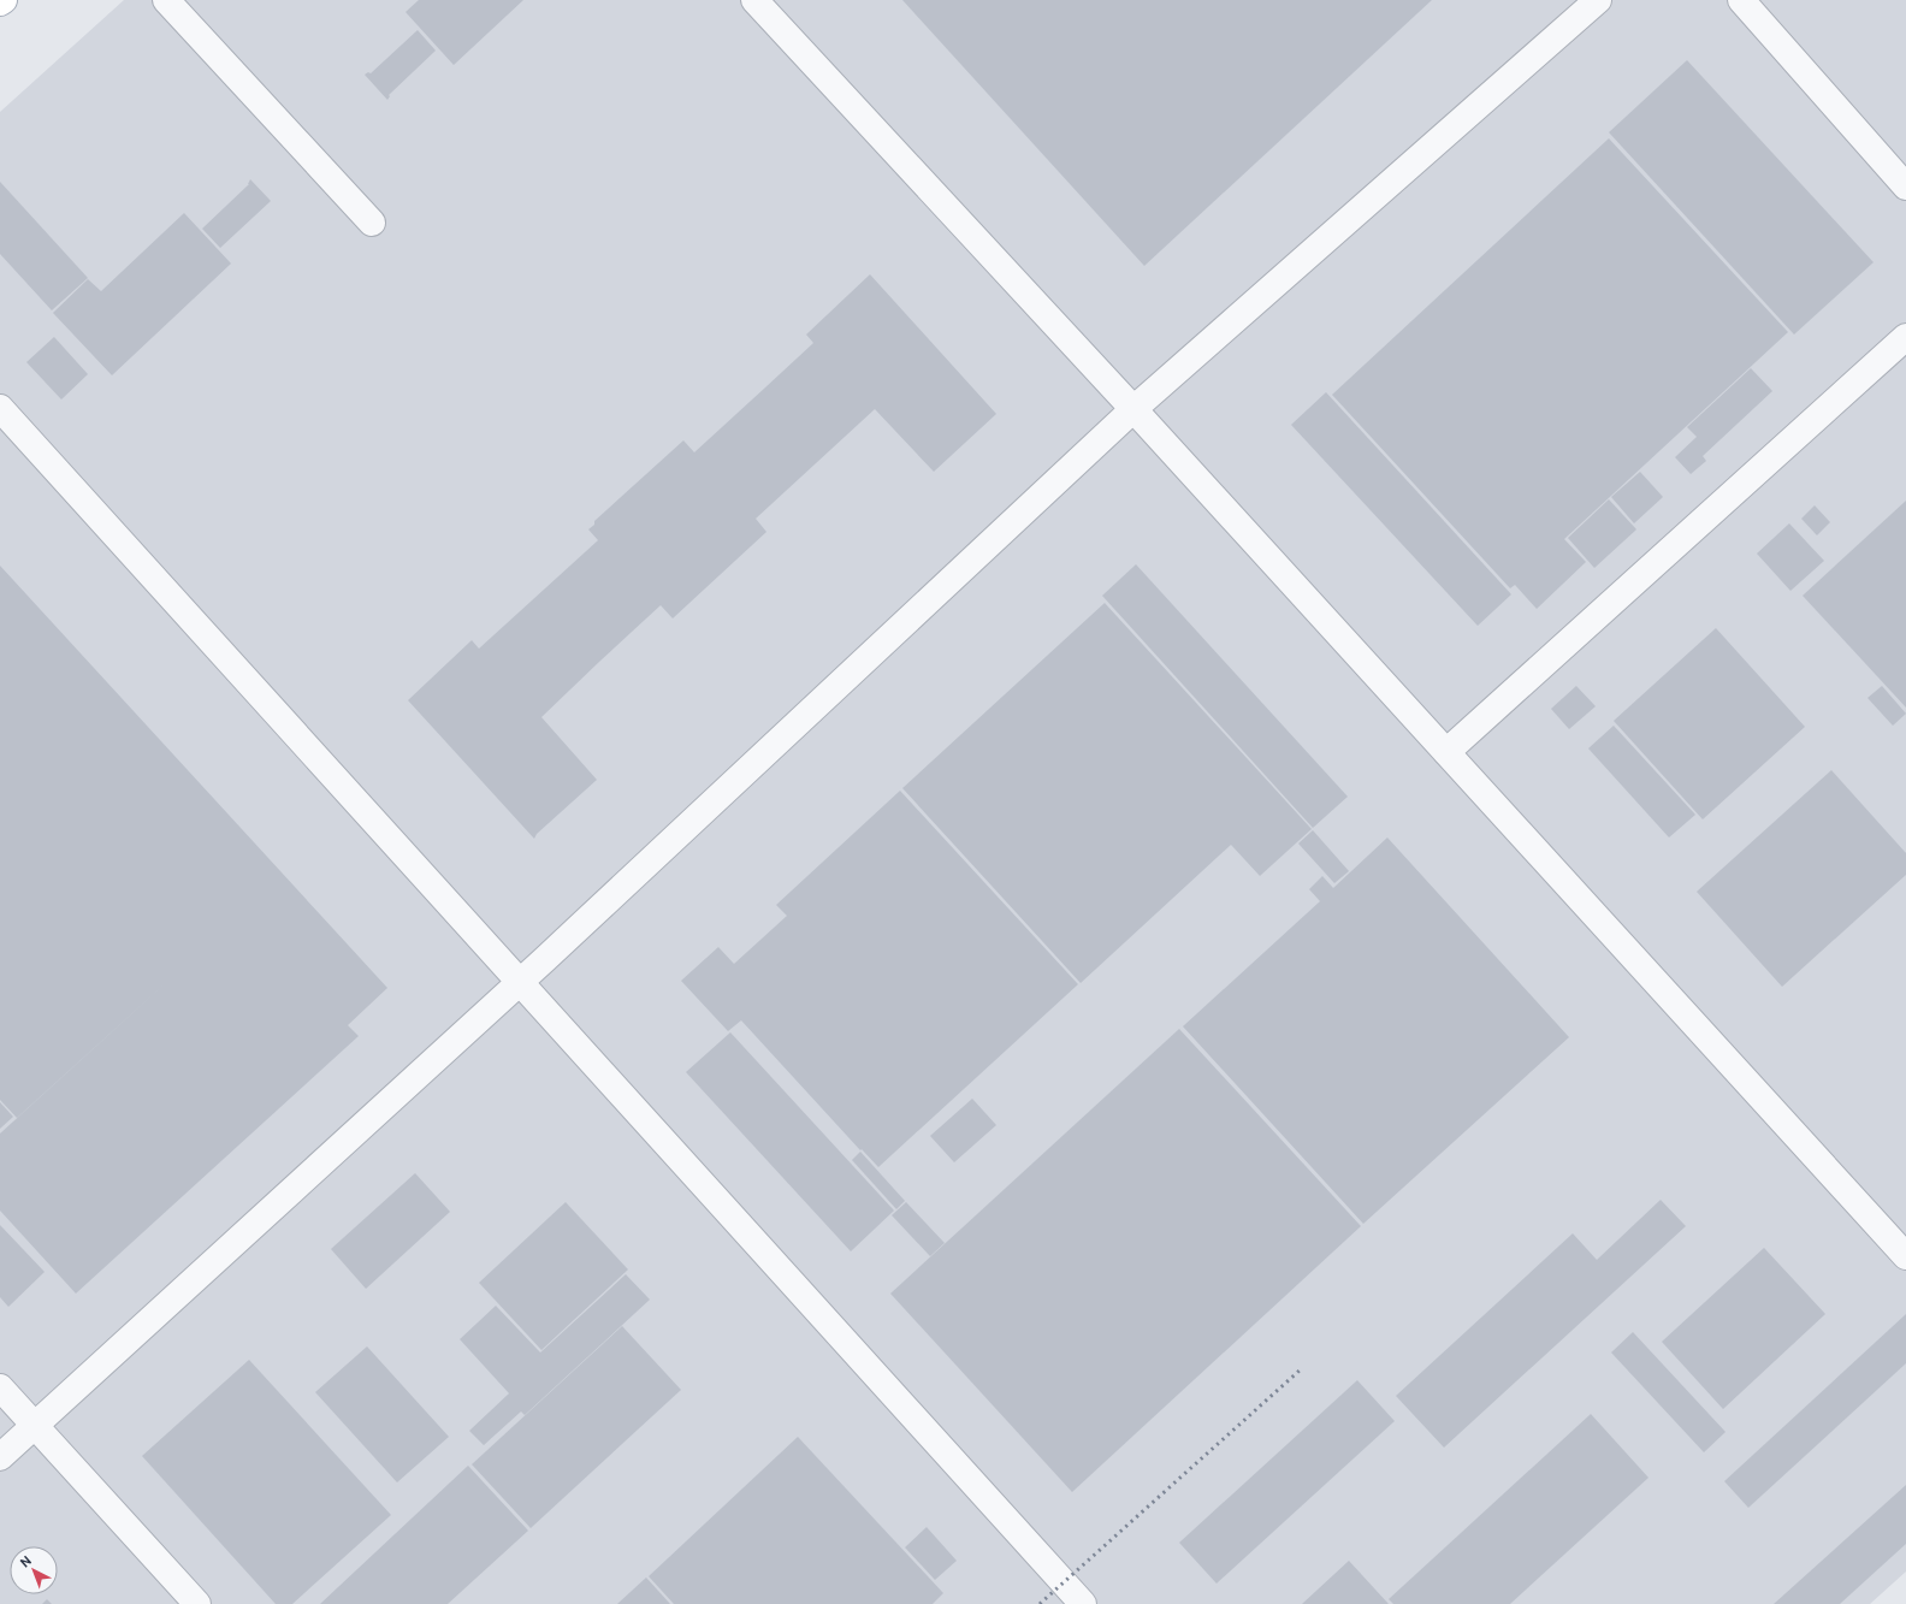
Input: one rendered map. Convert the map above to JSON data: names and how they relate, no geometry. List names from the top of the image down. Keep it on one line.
{"north":"top left"}
